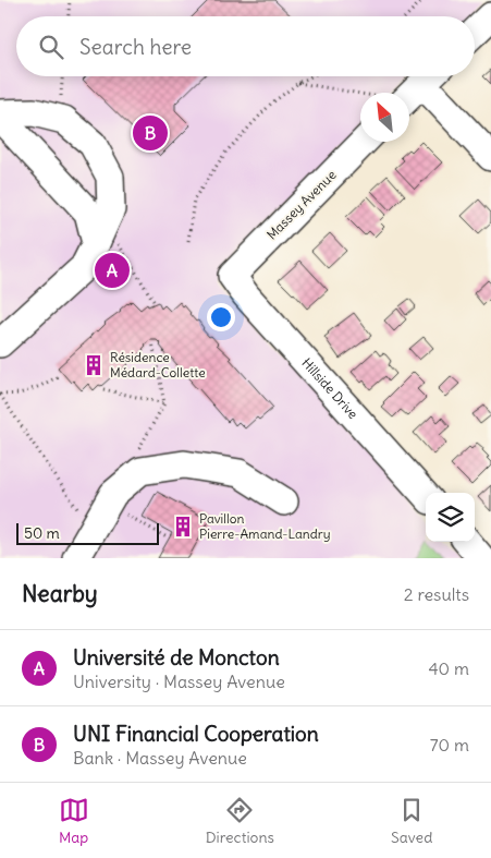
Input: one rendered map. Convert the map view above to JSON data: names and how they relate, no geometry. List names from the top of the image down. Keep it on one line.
{"streets":{"street":["Massey Avenue","Hillside Drive"]},"crossings":[["Massey Avenue","Hillside Drive"]],"places":{"building":["Résidence Médard-Collette","Pavillon Pierre-Amand-Landry"]},"scale_bar":"50 m","north":"top left","page":{"search":"Search here","pins":["B","A"],"scale":"50 m","heading":["Nearby","2 results"],"list":[{"mark":"A","name":"Université de Moncton","note":"University · Massey Avenue","value":"40 m"},{"mark":"B","name":"UNI Financial Cooperation","note":"Bank · Massey Avenue","value":"70 m"}],"nav":["Map","Directions","Saved"]}}
